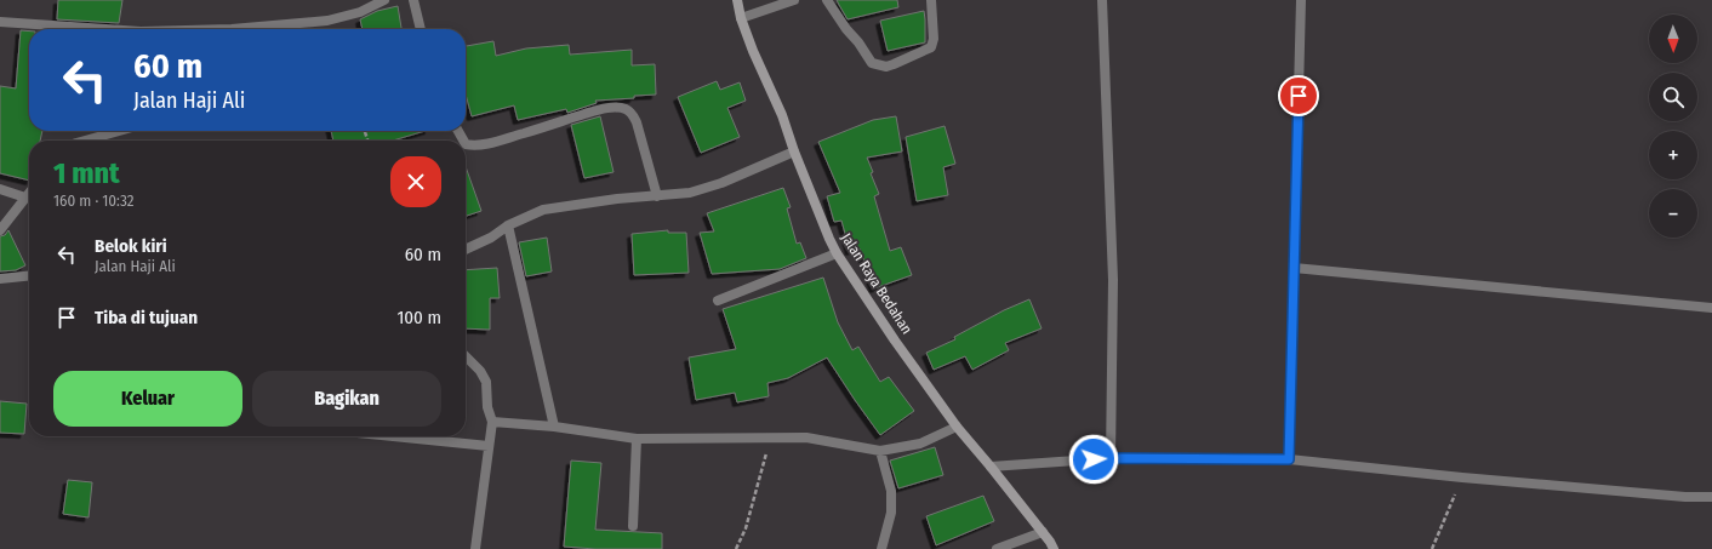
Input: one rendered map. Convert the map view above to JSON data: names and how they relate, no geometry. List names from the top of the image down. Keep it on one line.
{"streets":{"street":["Jalan Raya Bedahan"]},"north":"bottom","page":{"map_buttons":["+","−"],"turn":["60 m","Jalan Haji Ali"],"heading":["1 mnt","160 m · 10:32"],"list":[{"name":"Belok kiri","note":"Jalan Haji Ali","value":"60 m"},{"name":"Tiba di tujuan","value":"100 m"}],"buttons":["Keluar","Bagikan"]}}
